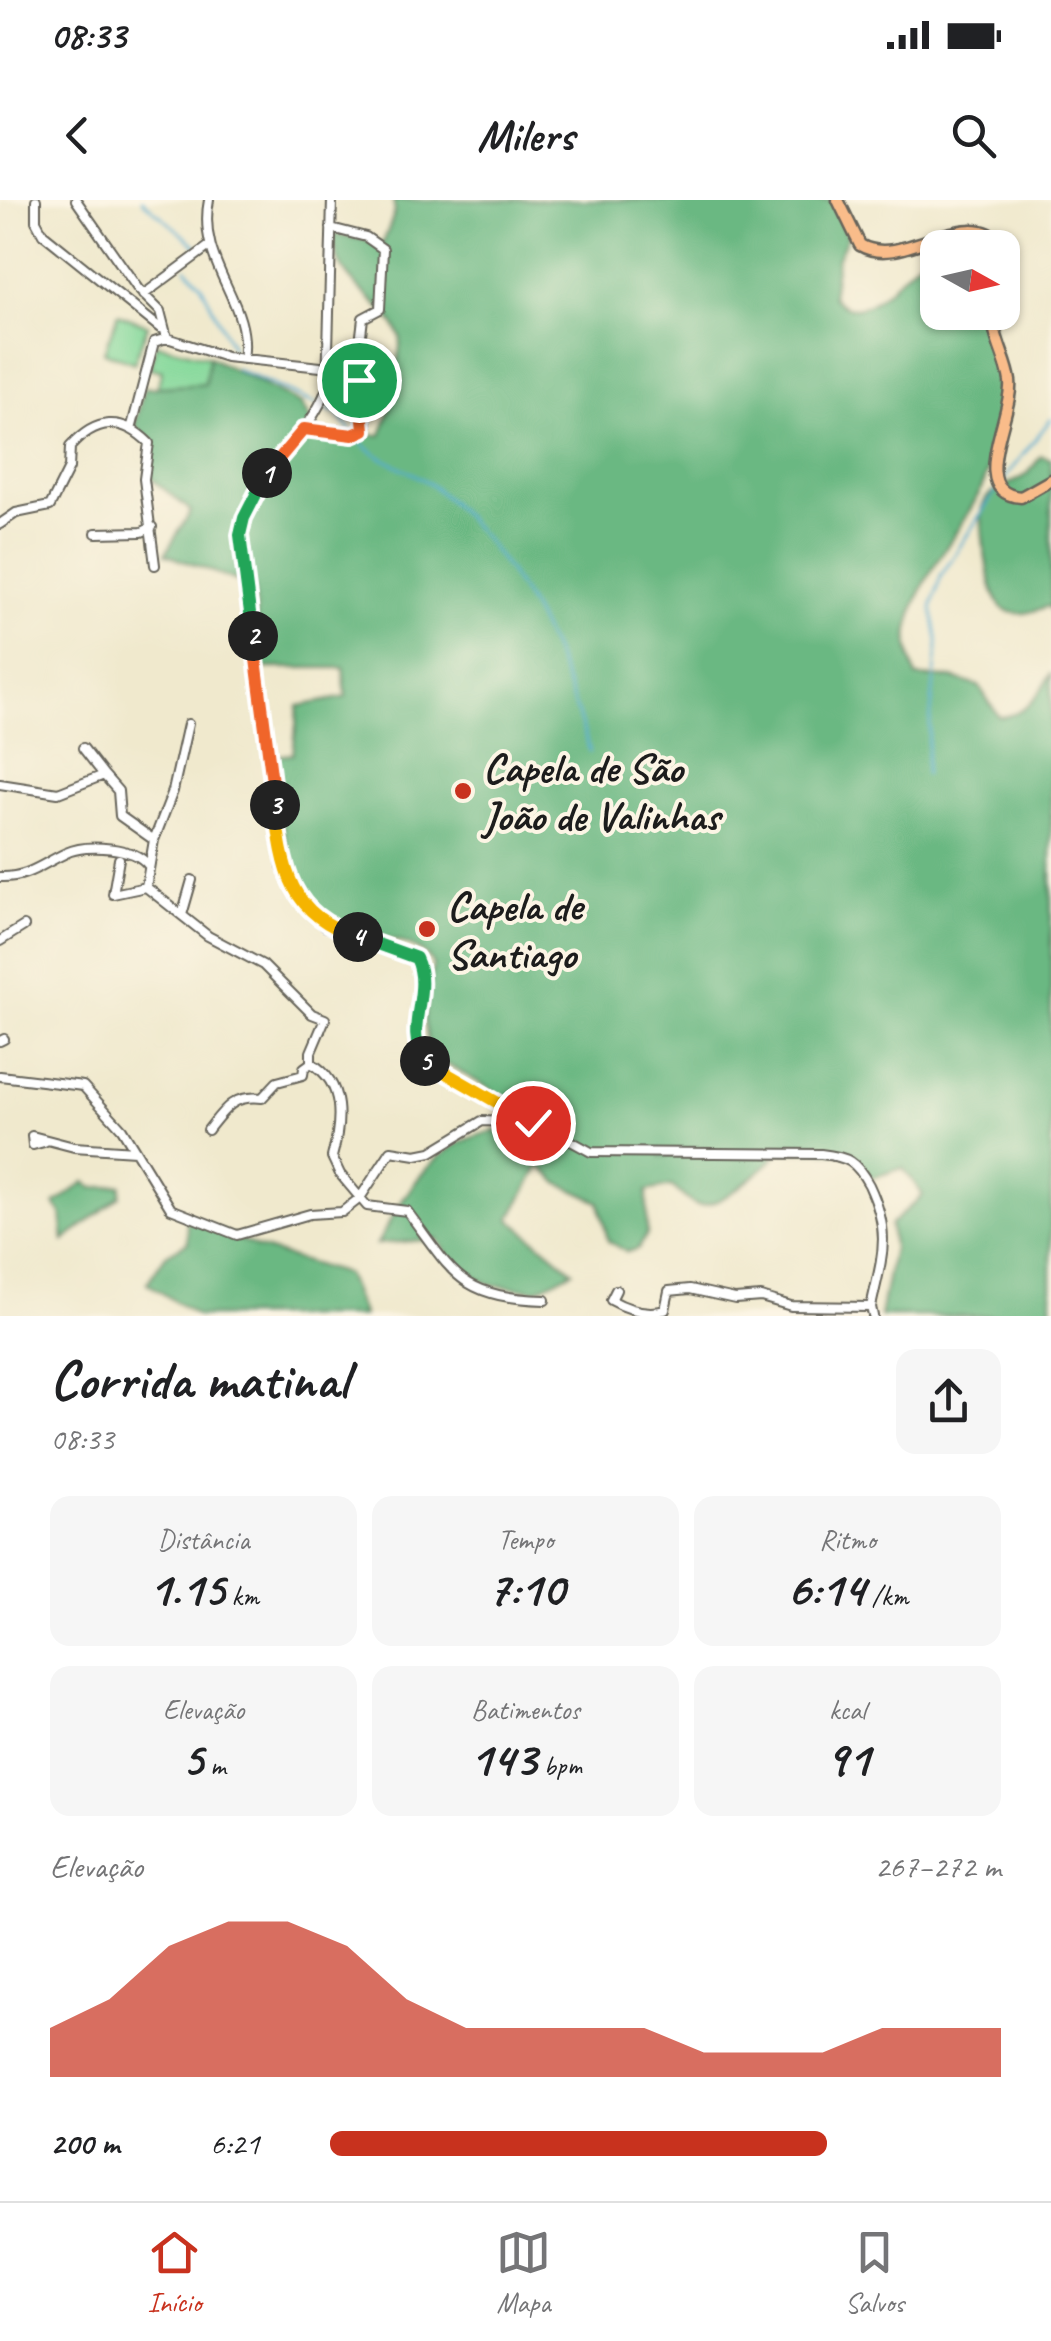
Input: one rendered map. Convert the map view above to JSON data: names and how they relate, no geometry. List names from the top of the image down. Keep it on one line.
{"places":["Capela de São João de Valinhas","Capela de Santiago"],"north":"right","page":{"status":"08:33","header":"Milers","pins":["1","2","3","4","5"],"heading":["Corrida matinal","08:33"],"stats":[["Distância","1.15 km"],["Tempo","7:10"],["Ritmo","6:14 /km"],["Elevação","5 m"],["Batimentos","143 bpm"],["kcal","91"]],"chart":["Elevação","267–272 m"],"list":[{"name":"200 m","note":"6:21"}],"tabs":["Início","Mapa","Salvos"]}}
